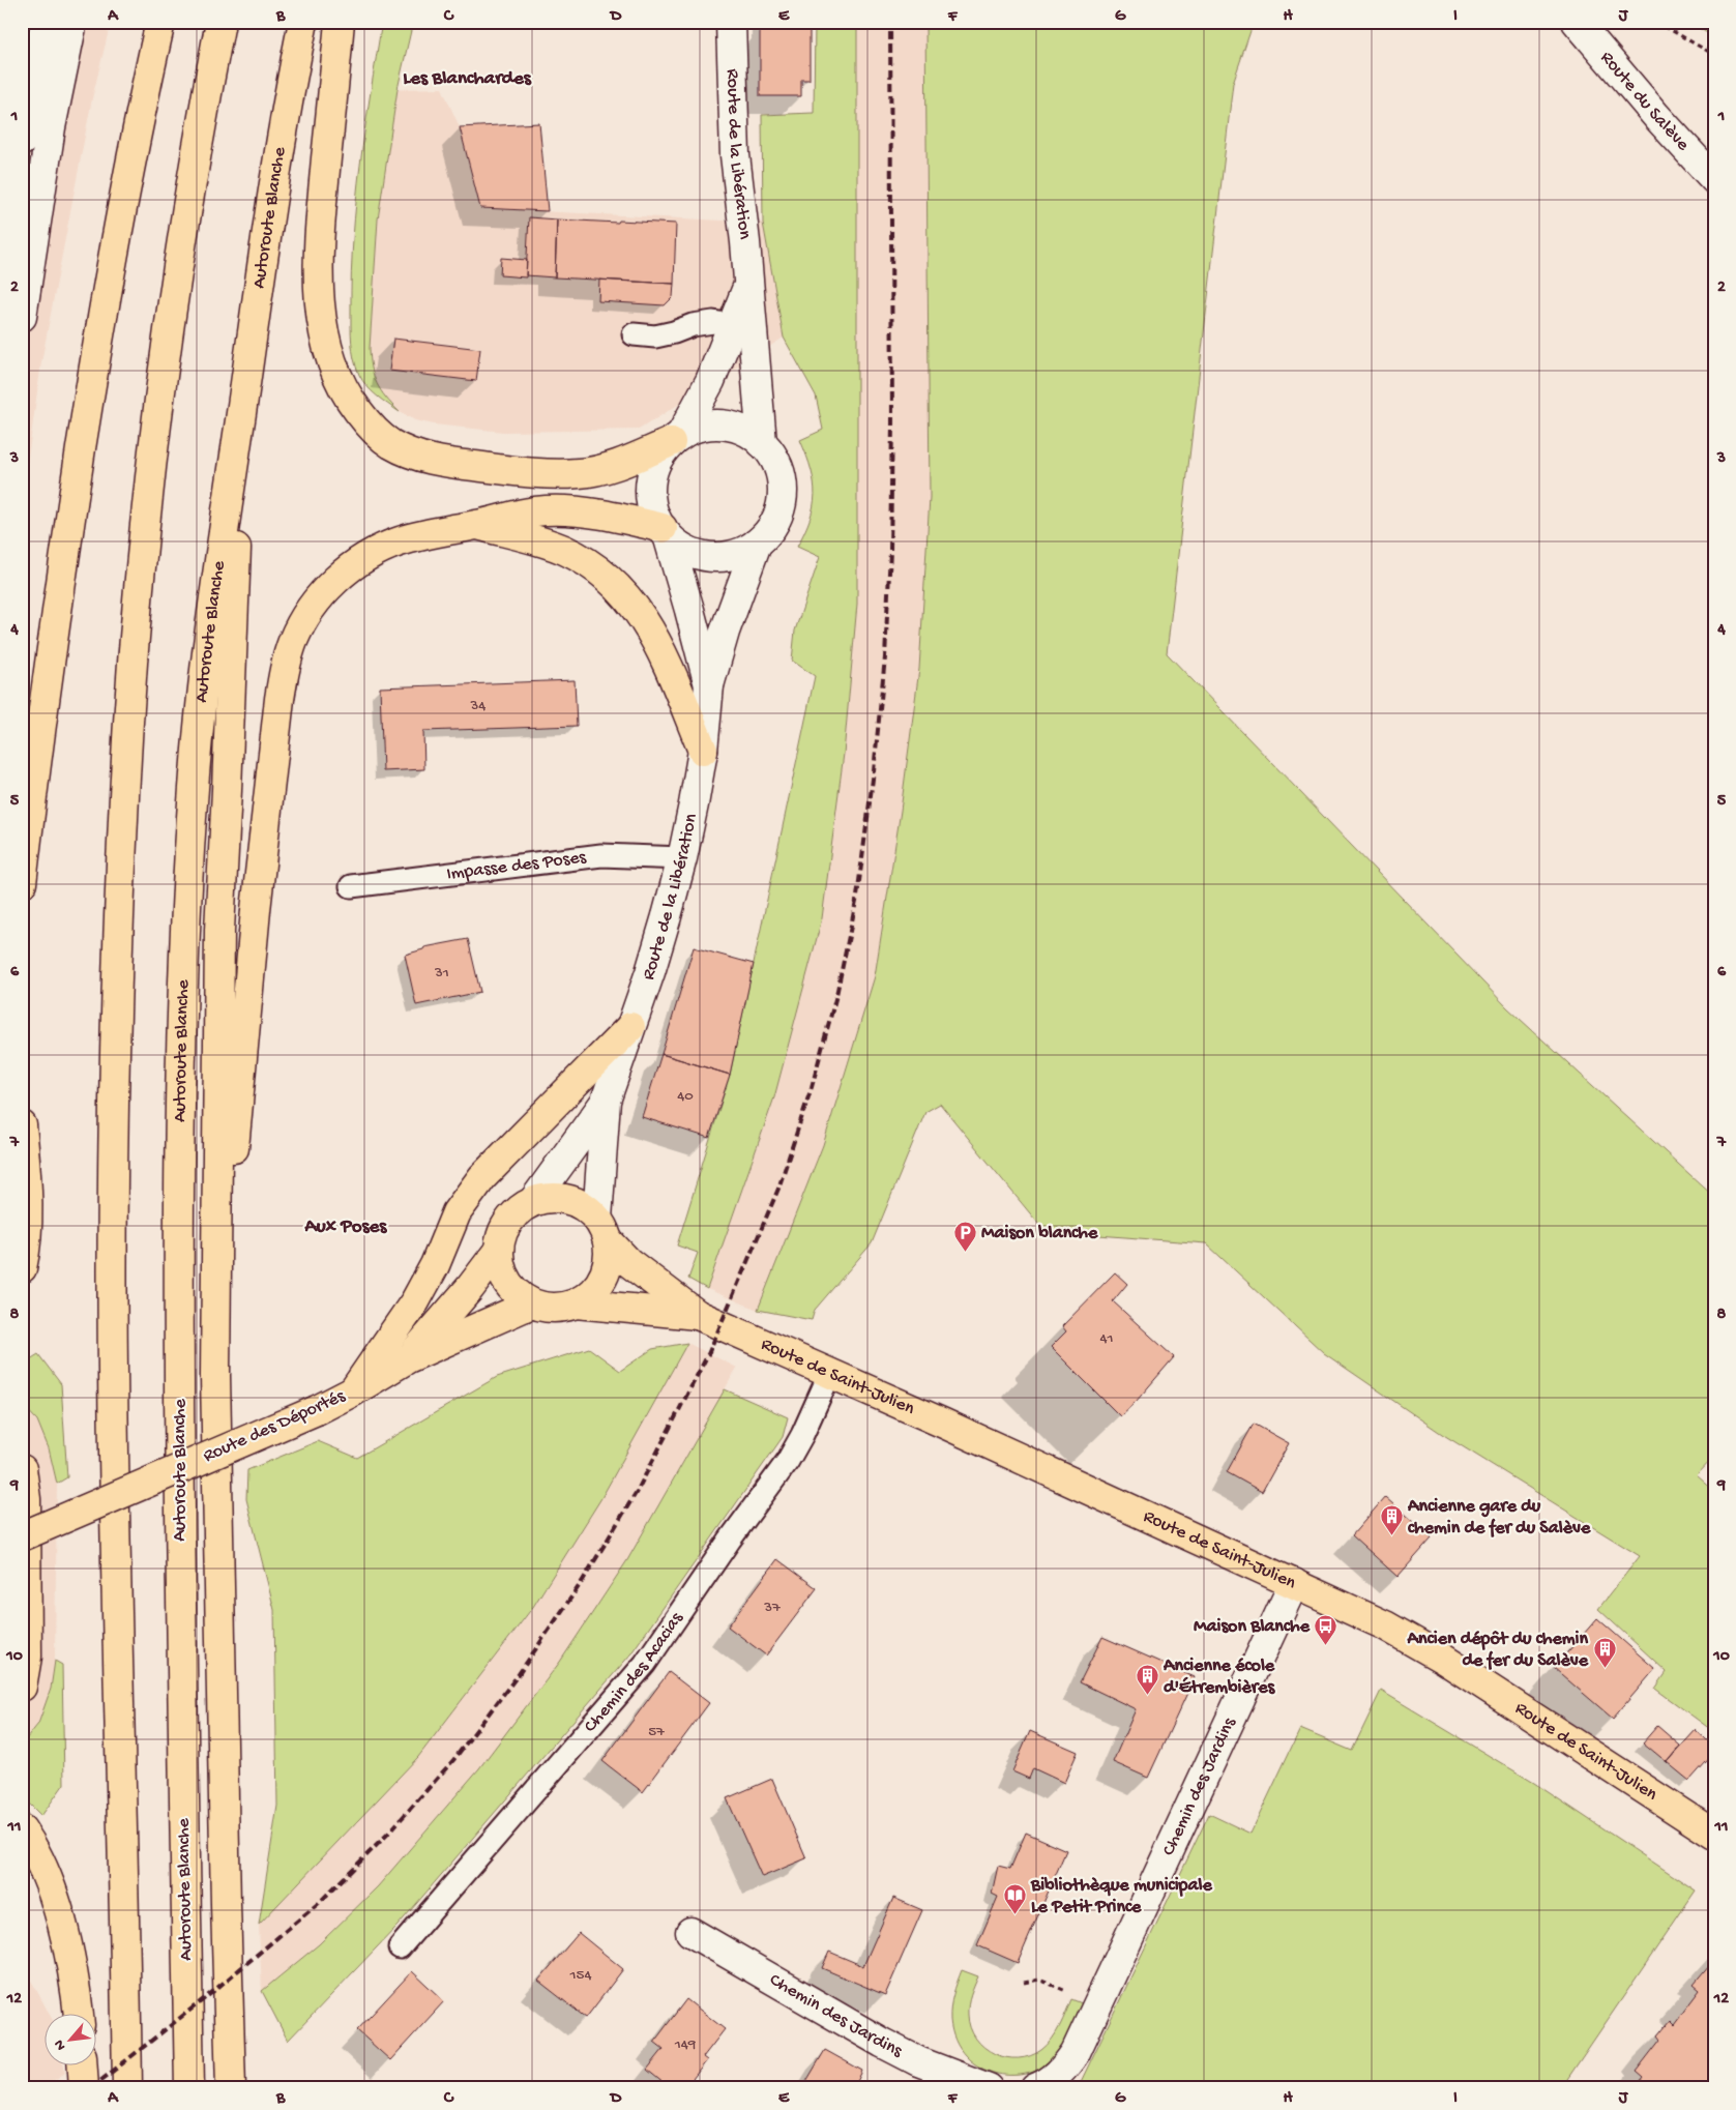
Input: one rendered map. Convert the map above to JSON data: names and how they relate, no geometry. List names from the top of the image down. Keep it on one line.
{"streets":{"main road":["Route du Salève","Route de la Libération","Autoroute Blanche","Route de Saint-Julien","Route des Déportés","Chemin des Jardins"],"lane":["Impasse des Poses","Chemin des Acacias"]},"crossings":[["Route de la Libération","Impasse des Poses"],["Route de la Libération","Route de Saint-Julien"],["Route de la Libération","Route des Déportés"],["Route de Saint-Julien","Route des Déportés"],["Route de Saint-Julien","Chemin des Acacias"],["Route de Saint-Julien","Chemin des Jardins"]],"districts":["Les Blanchardes","Aux Poses"],"places":{"parking":["Maison blanche"],"building":["Ancienne gare du chemin de fer du Salève","Ancien dépôt du chemin de fer du Salève","Ancienne école d'Étrembières"],"bus stop":["Maison Blanche"],"library":["Bibliothèque municipale Le Petit Prince"]},"house_numbers":["34","31","40","41","37","57","154","149"],"north":"bottom left","grid":{"columns":["A","B","C","D","E","F","G","H","I","J"],"rows":["1","2","3","4","5","6","7","8","9","10","11","12"]}}
